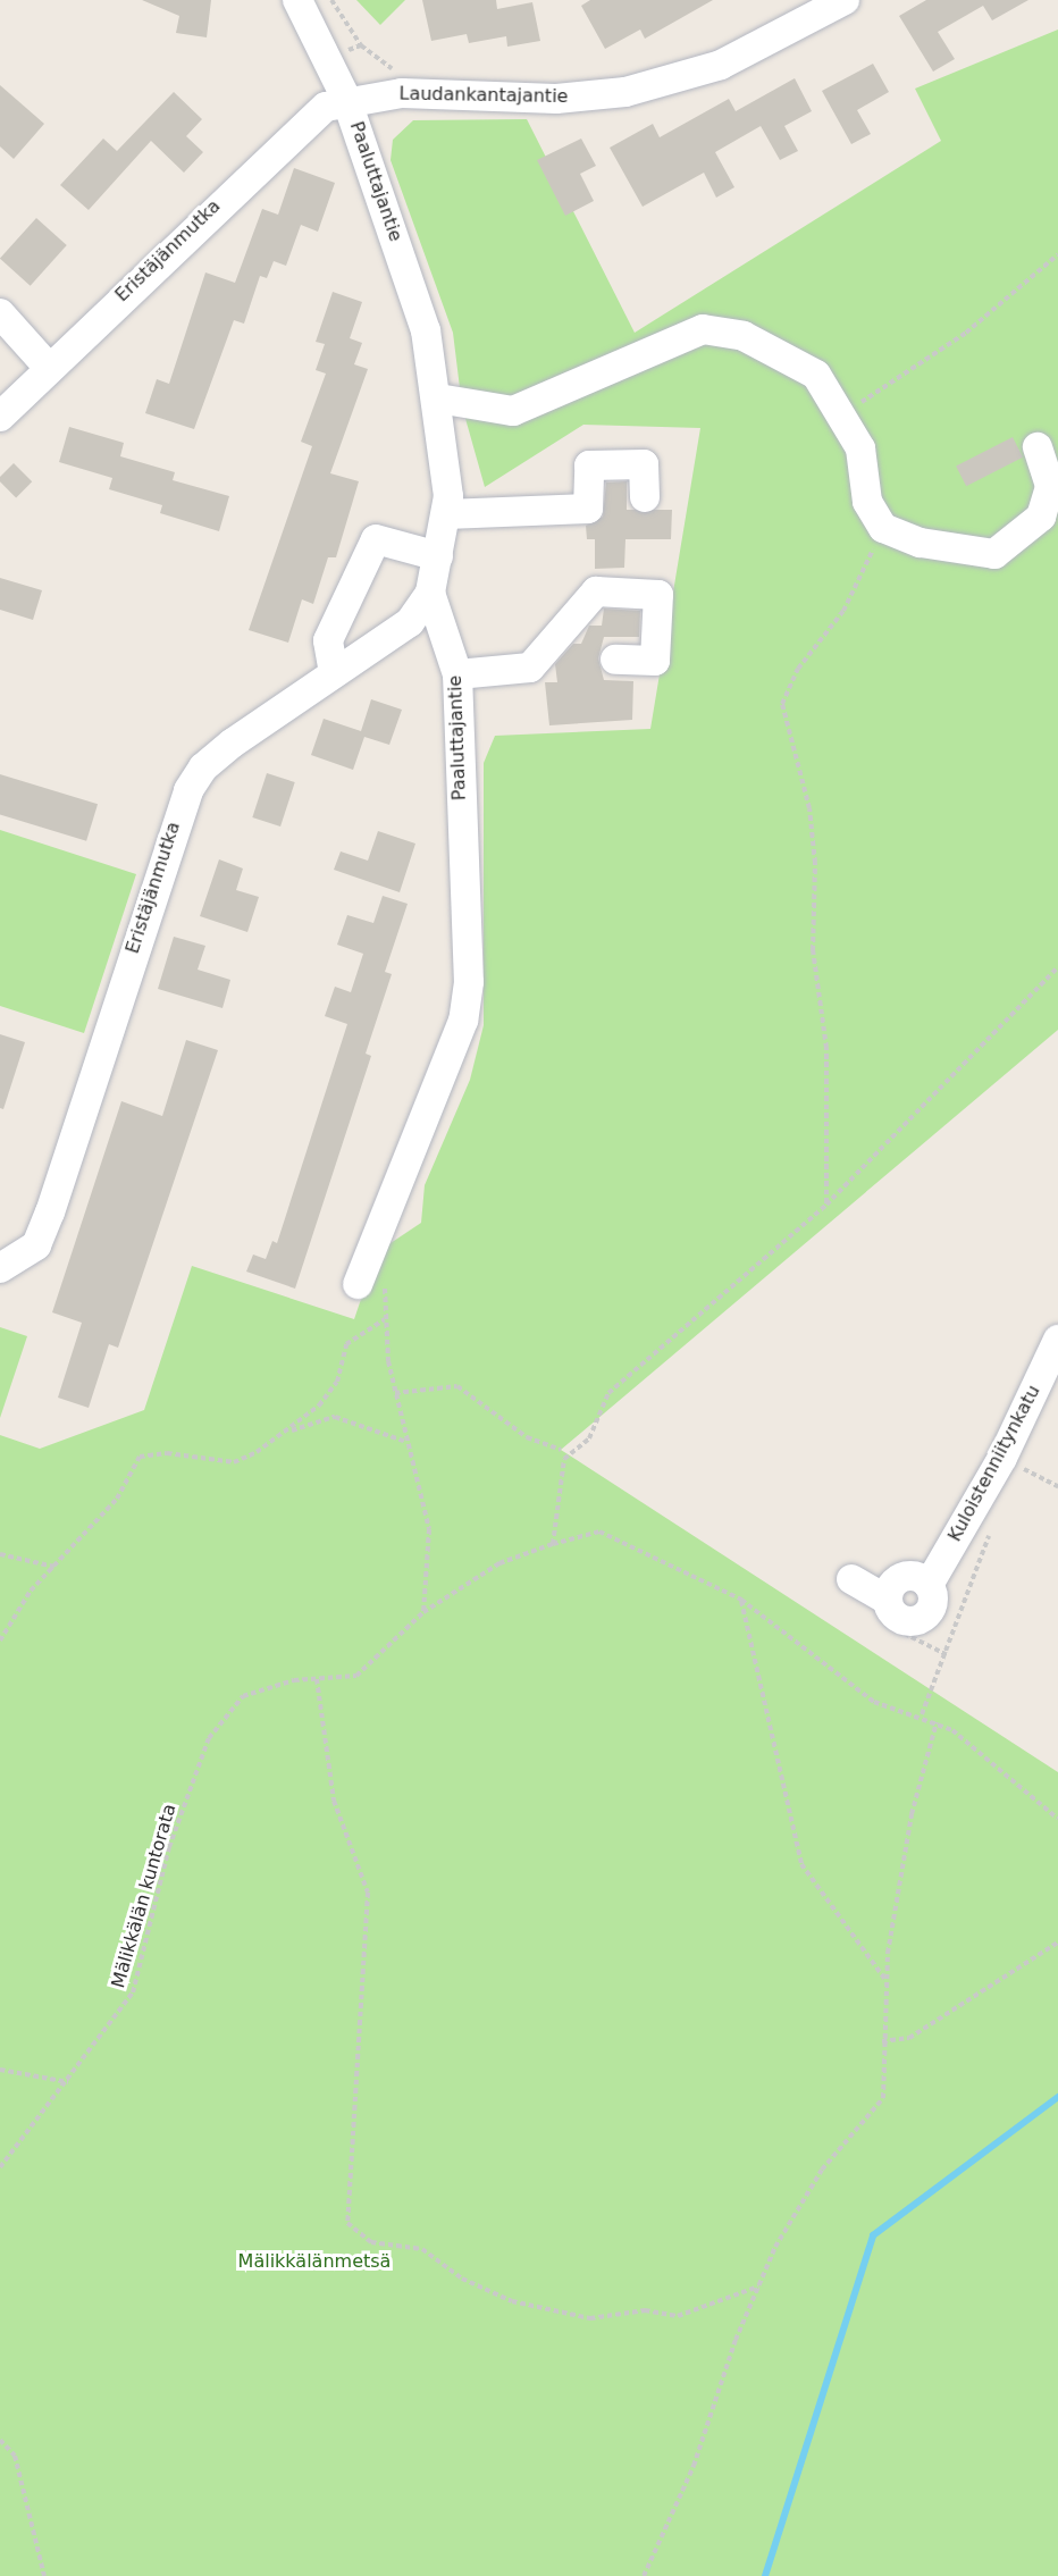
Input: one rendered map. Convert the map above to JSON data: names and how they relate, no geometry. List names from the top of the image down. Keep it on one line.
{"streets":{"street":["Laudankantajantie","Paaluttajantie","Eristäjänmutka","Kuloistenniitynkatu"],"path":["Mälikkälän kuntorata"]},"crossings":[["Laudankantajantie","Paaluttajantie"],["Laudankantajantie","Eristäjänmutka"],["Paaluttajantie","Eristäjänmutka"]],"parks":["Mälikkälänmetsä"]}
